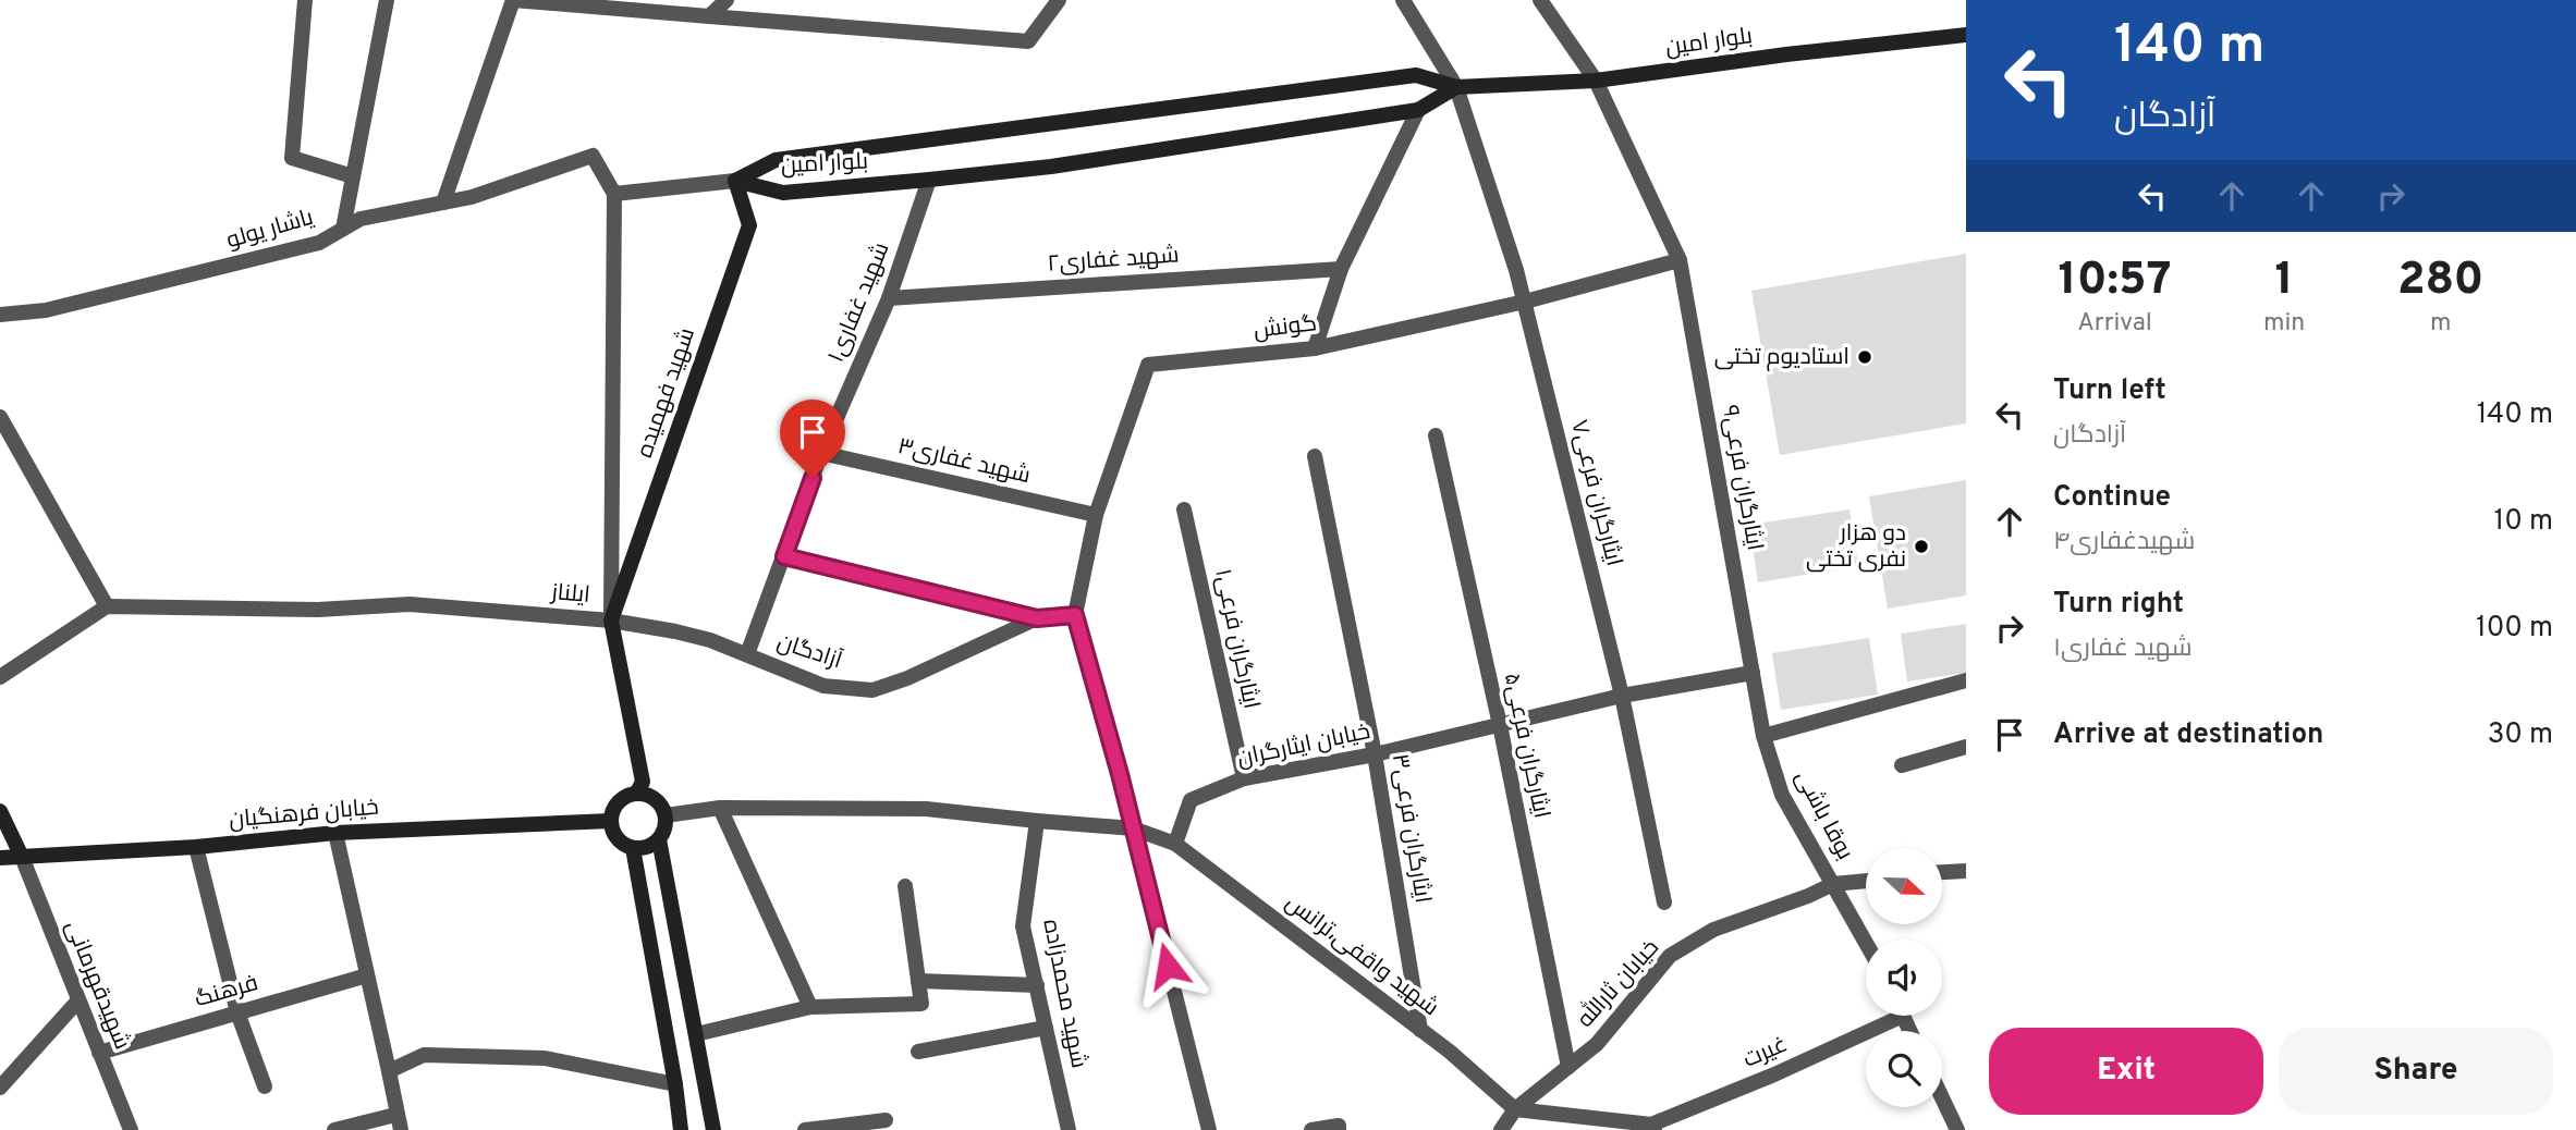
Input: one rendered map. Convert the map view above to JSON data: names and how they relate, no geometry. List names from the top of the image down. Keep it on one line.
{"streets":{"main road":["بلوار امین","شهید فهمیده","خیابان فرهنگیان"],"street":["یاشار یولو","شهید غفاری۲","شهید غفاری۱","گونش","شهید غفاری۳","ایثارگران فرعی۹","ایثارگران فرعی۷","ایلناز","ایثارگران فرعی۱","آزادگان","خیابان ایثارگران","ایثارگران فرعی۵","بوقا باشی","ایثارگران فرعی۳","شهید واقفی،ترانس","خیابان ثارالله","شهیدقهرمانی","فرهنگ","شهید محمدزاده","غیرت"]},"crossings":[["بلوار امین","شهید غفاری۱"],["بلوار امین","شهید فهمیده"],["بلوار امین","ایثارگران فرعی۹"],["بلوار امین","ایثارگران فرعی۷"],["یاشار یولو","ایلناز"],["شهید غفاری۲","شهید غفاری۱"],["شهید غفاری۱","شهید غفاری۳"],["شهید غفاری۱","آزادگان"],["گونش","شهید غفاری۳"],["گونش","ایثارگران فرعی۹"],["گونش","ایثارگران فرعی۷"],["گونش","آزادگان"],["شهید فهمیده","ایلناز"],["شهید فهمیده","آزادگان"],["ایثارگران فرعی۹","خیابان ایثارگران"],["ایثارگران فرعی۹","بوقا باشی"],["ایثارگران فرعی۷","خیابان ایثارگران"],["ایلناز","آزادگان"],["ایثارگران فرعی۱","خیابان ایثارگران"],["خیابان ایثارگران","ایثارگران فرعی۵"],["خیابان ایثارگران","بوقا باشی"],["خیابان ایثارگران","ایثارگران فرعی۳"],["خیابان ایثارگران","شهید واقفی،ترانس"],["ایثارگران فرعی۵","خیابان ثارالله"],["خیابان فرهنگیان","شهیدقهرمانی"],["بوقا باشی","خیابان ثارالله"],["ایثارگران فرعی۳","شهید واقفی،ترانس"],["شهید واقفی،ترانس","خیابان ثارالله"],["شهیدقهرمانی","فرهنگ"]],"places":["استادیوم تختی","دو هزار نفری تختی"],"north":"right","page":{"turn":["140 m","آزادگان"],"eta":["10:57","Arrival","1","min","280","m"],"list":[{"name":"Turn left","note":"آزادگان","value":"140 m"},{"name":"Continue","note":"شهیدغفاری۴","value":"10 m"},{"name":"Turn right","note":"شهید غفاری۱","value":"100 m"},{"name":"Arrive at destination","value":"30 m"}],"buttons":["Exit","Share"]}}
